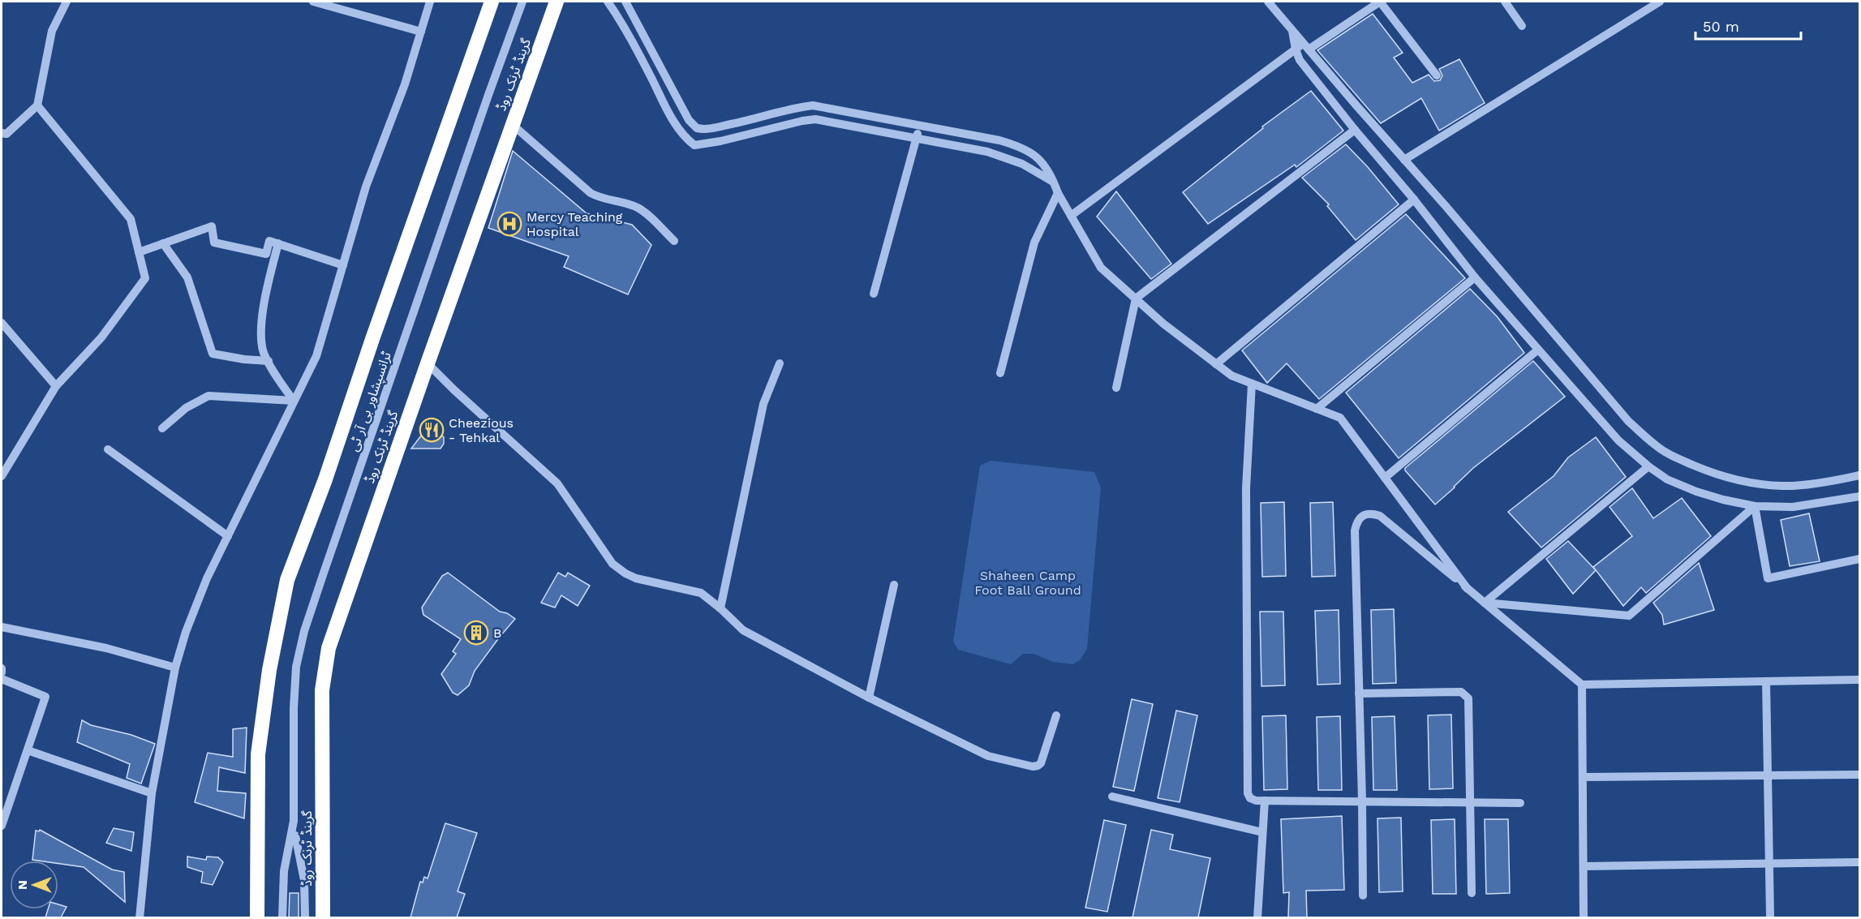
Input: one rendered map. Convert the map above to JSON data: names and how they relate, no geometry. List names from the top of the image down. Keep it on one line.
{"streets":{"highway":["گرینڈ ٹرنک روڈ"],"street":["ٹرانسپشاور بی آر ٹی"]},"parks":["Shaheen Camp Foot Ball Ground"],"places":{"hospital":["Mercy Teaching Hospital"],"restaurant":["Cheezious - Tehkal"],"building":["B"]},"scale_bar":"50 m","north":"left"}
